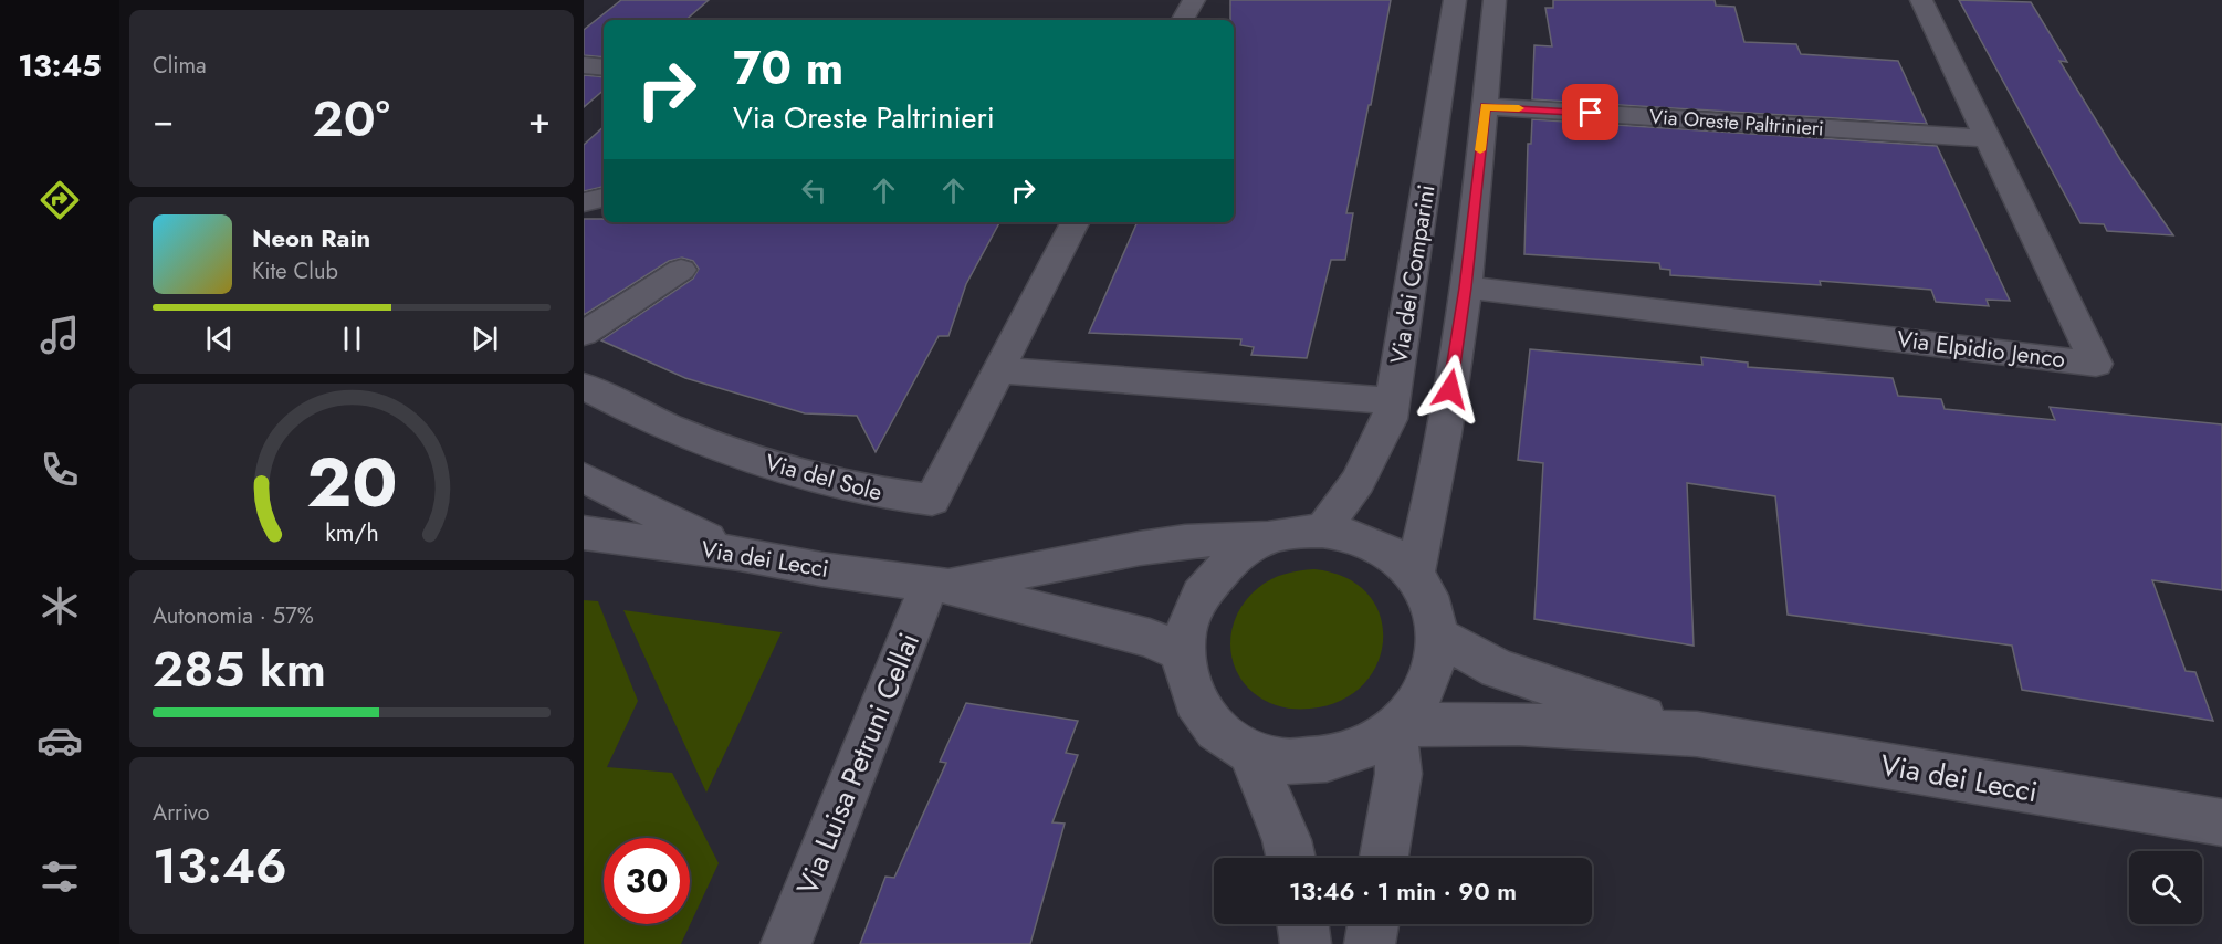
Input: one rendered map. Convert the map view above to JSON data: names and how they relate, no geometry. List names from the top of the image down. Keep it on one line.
{"streets":{"street":["Via Oreste Paltrinieri","Via dei Comparini","Via Elpidio Jenco","Via del Sole","Via dei Lecci","Via Luisa Petruni Cellai"]},"crossings":[["Via Oreste Paltrinieri","Via Elpidio Jenco"],["Via dei Lecci","Via Luisa Petruni Cellai"]],"page":{"tabs":"13:45","tile":["Clima",["Autonomia · 57%","285 km"],["Arrivo","13:46"]],"turn":["70 m","Via Oreste Paltrinieri"],"heat":["−","20°","+"],"song":["Neon Rain","Kite Club"],"limit":"30","trip":"13:46 · 1 min · 90 m","gauge":["20","km/h"]}}
